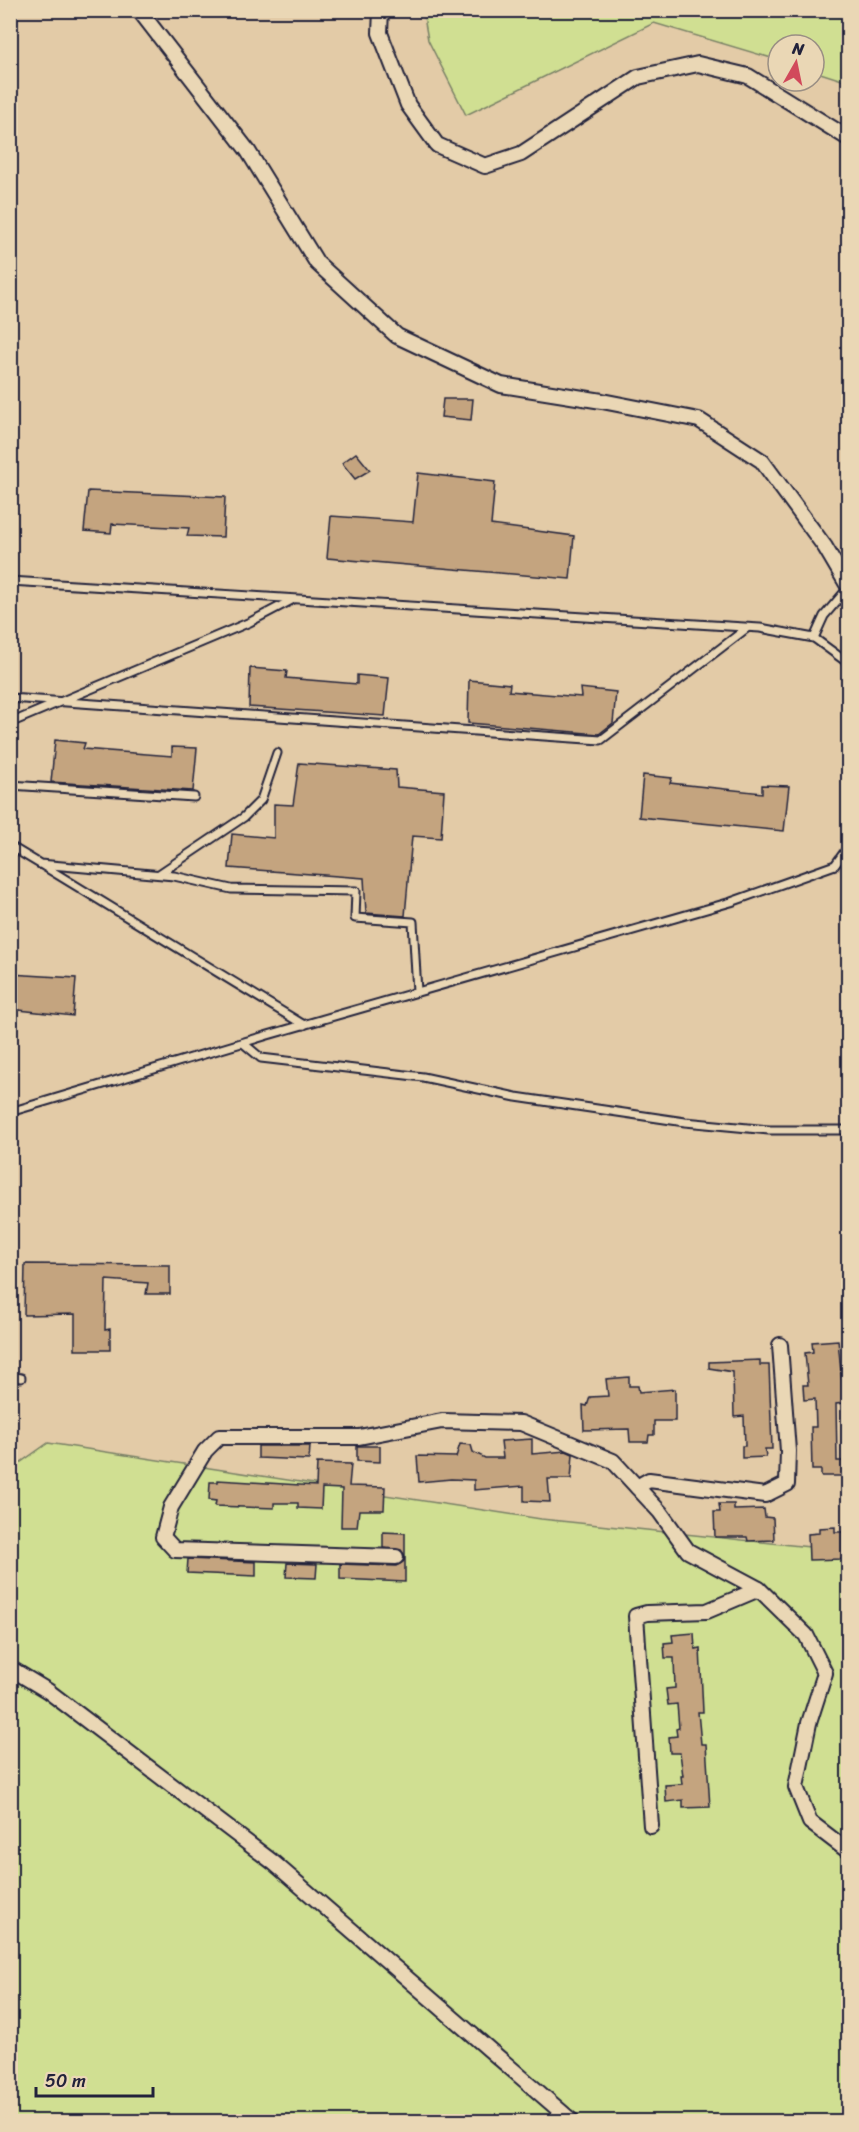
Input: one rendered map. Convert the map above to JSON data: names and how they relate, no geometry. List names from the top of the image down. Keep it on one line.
{"scale_bar":"50 m","north":"top"}
